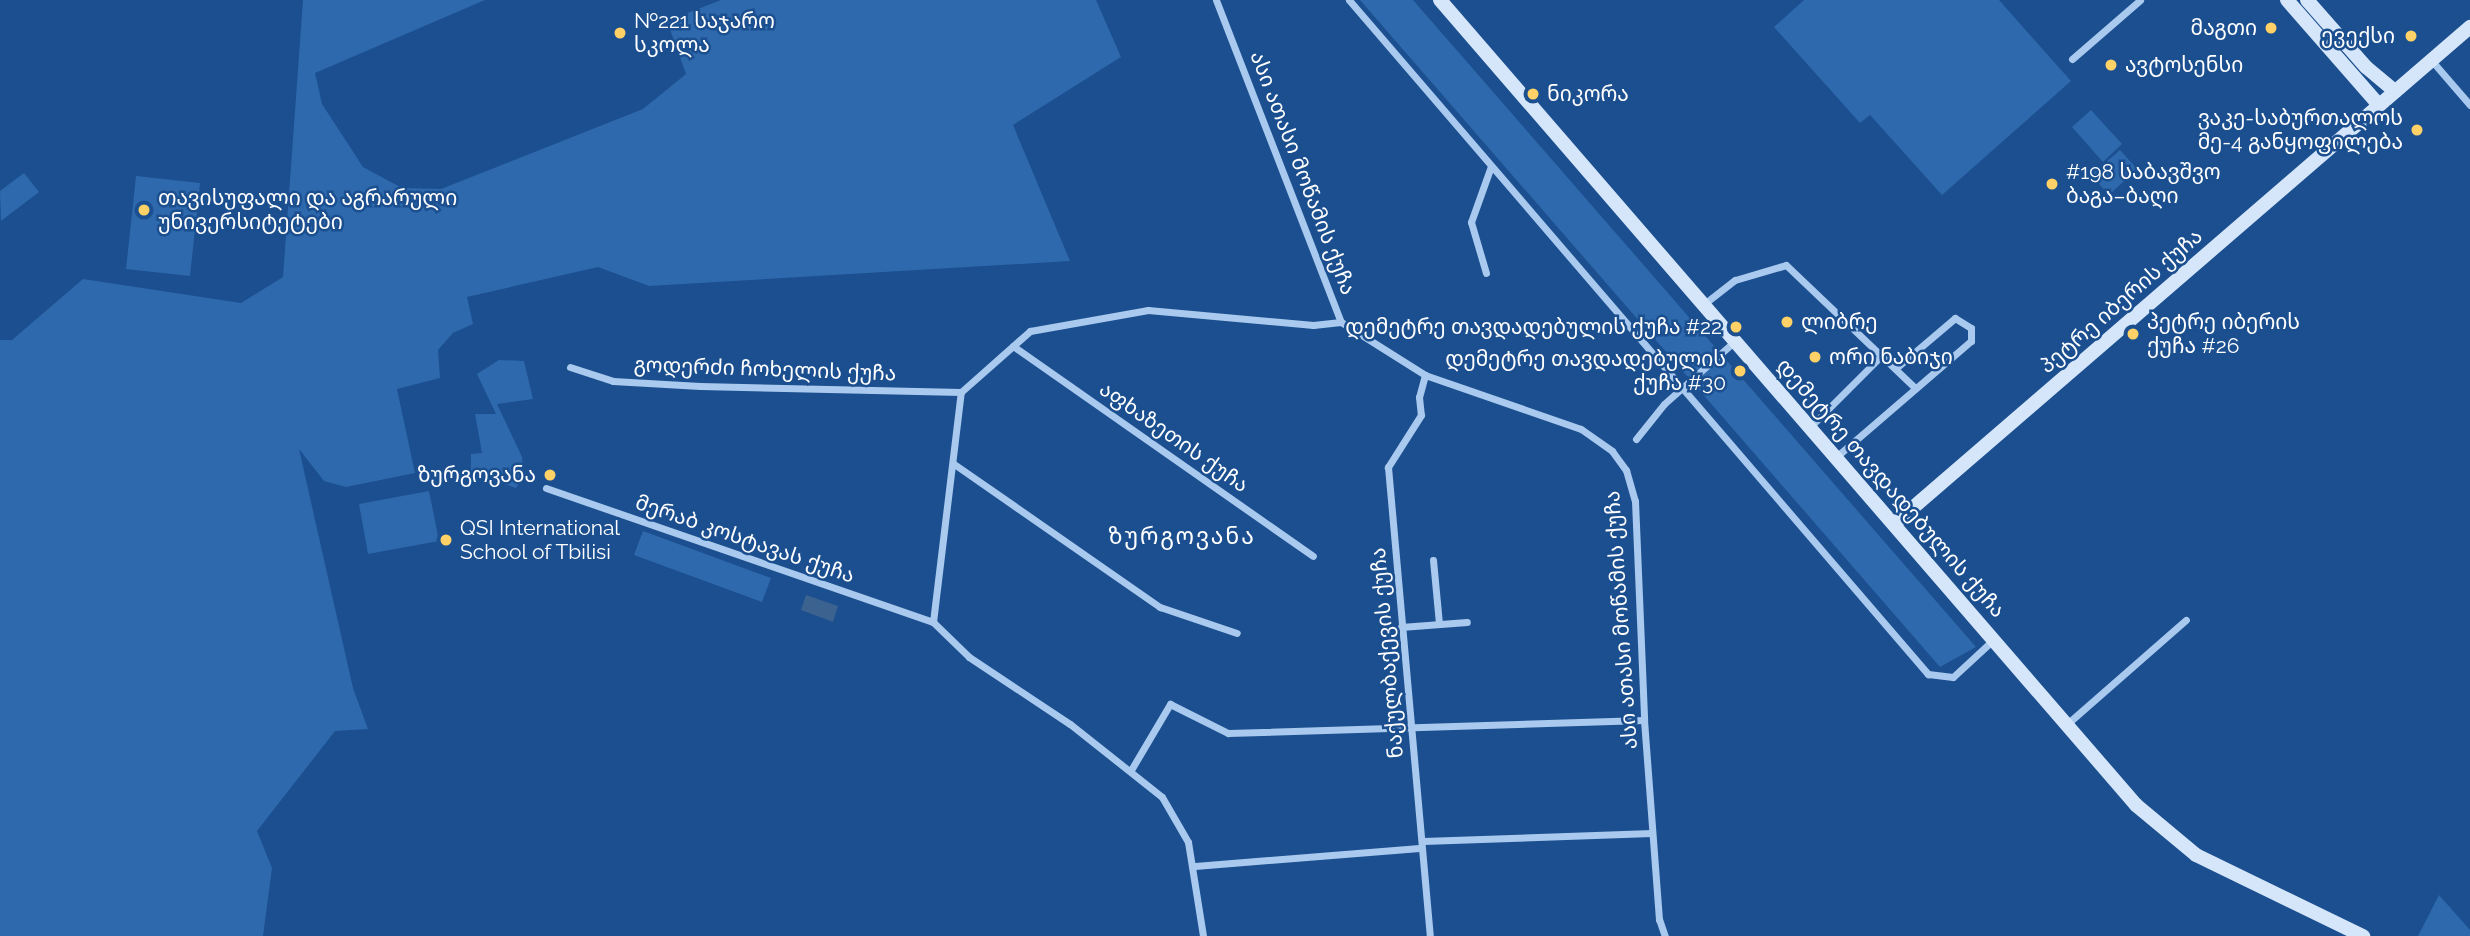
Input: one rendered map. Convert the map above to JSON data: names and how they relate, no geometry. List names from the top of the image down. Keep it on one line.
{"streets":{"main road":["პეტრე იბერის ქუჩა","დემეტრე თავდადებულის ქუჩა"],"street":["ასი ათასი მოწამის ქუჩა","გოდერძი ჩოხელის ქუჩა","აფხაზეთის ქუჩა","მერაბ კოსტავას ქუჩა","ნაქულბაქევის ქუჩა"]},"crossings":[["ასი ათასი მოწამის ქუჩა","ნაქულბაქევის ქუჩა"],["პეტრე იბერის ქუჩა","დემეტრე თავდადებულის ქუჩა"]],"districts":["ზურგოვანა"],"places":["მაგთი","№221 საჯარო სკოლა","ევექსი","ავტოსენსი","ნიკორა","ვაკე-საბურთალოს მე-4 განყოფილება","#198 საბავშვო ბაგა–ბაღი","თავისუფალი და აგრარული უნივერსიტეტები","ლიბრე","დემეტრე თავდადებულის ქუჩა #22","პეტრე იბერის ქუჩა #26","ორი ნაბიჯი","დემეტრე თავდადებულის ქუჩა #30","ზურგოვანა","QSI International School of Tbilisi"]}
